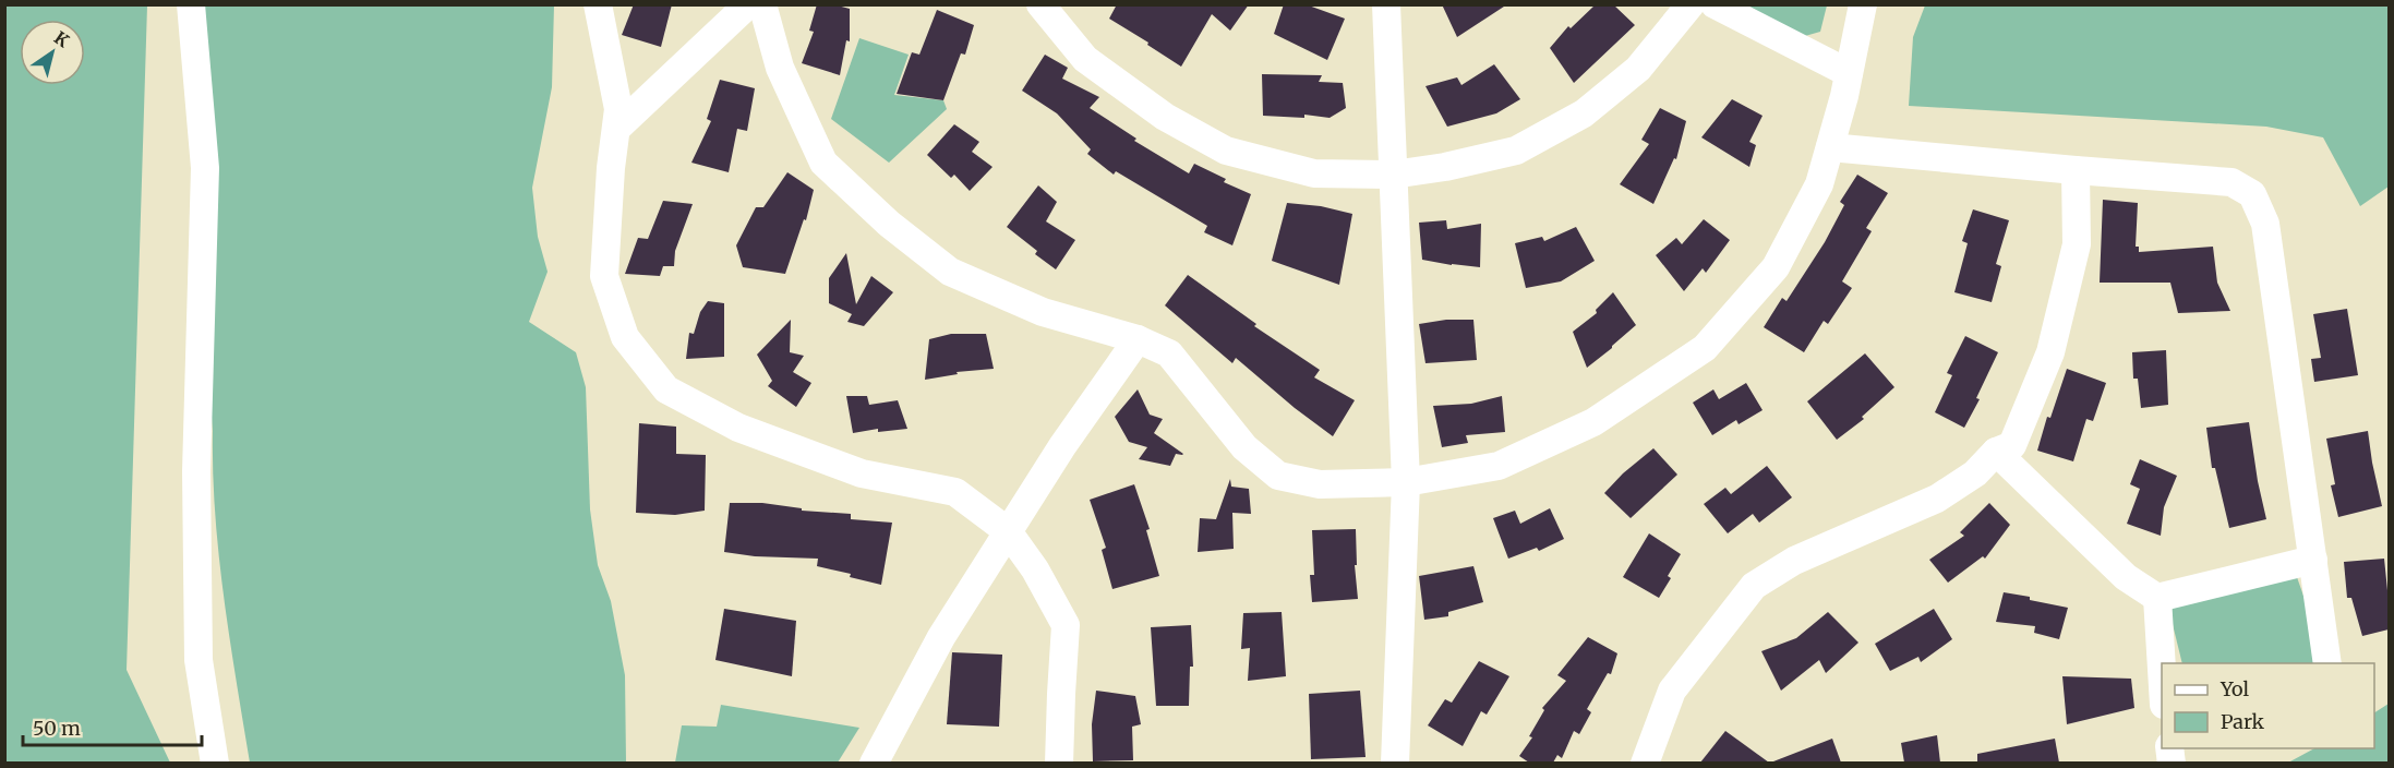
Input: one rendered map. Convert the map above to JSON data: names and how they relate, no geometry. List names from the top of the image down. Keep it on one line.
{"legend":["Yol","Park"],"scale_bar":"50 m","north":"top right"}
